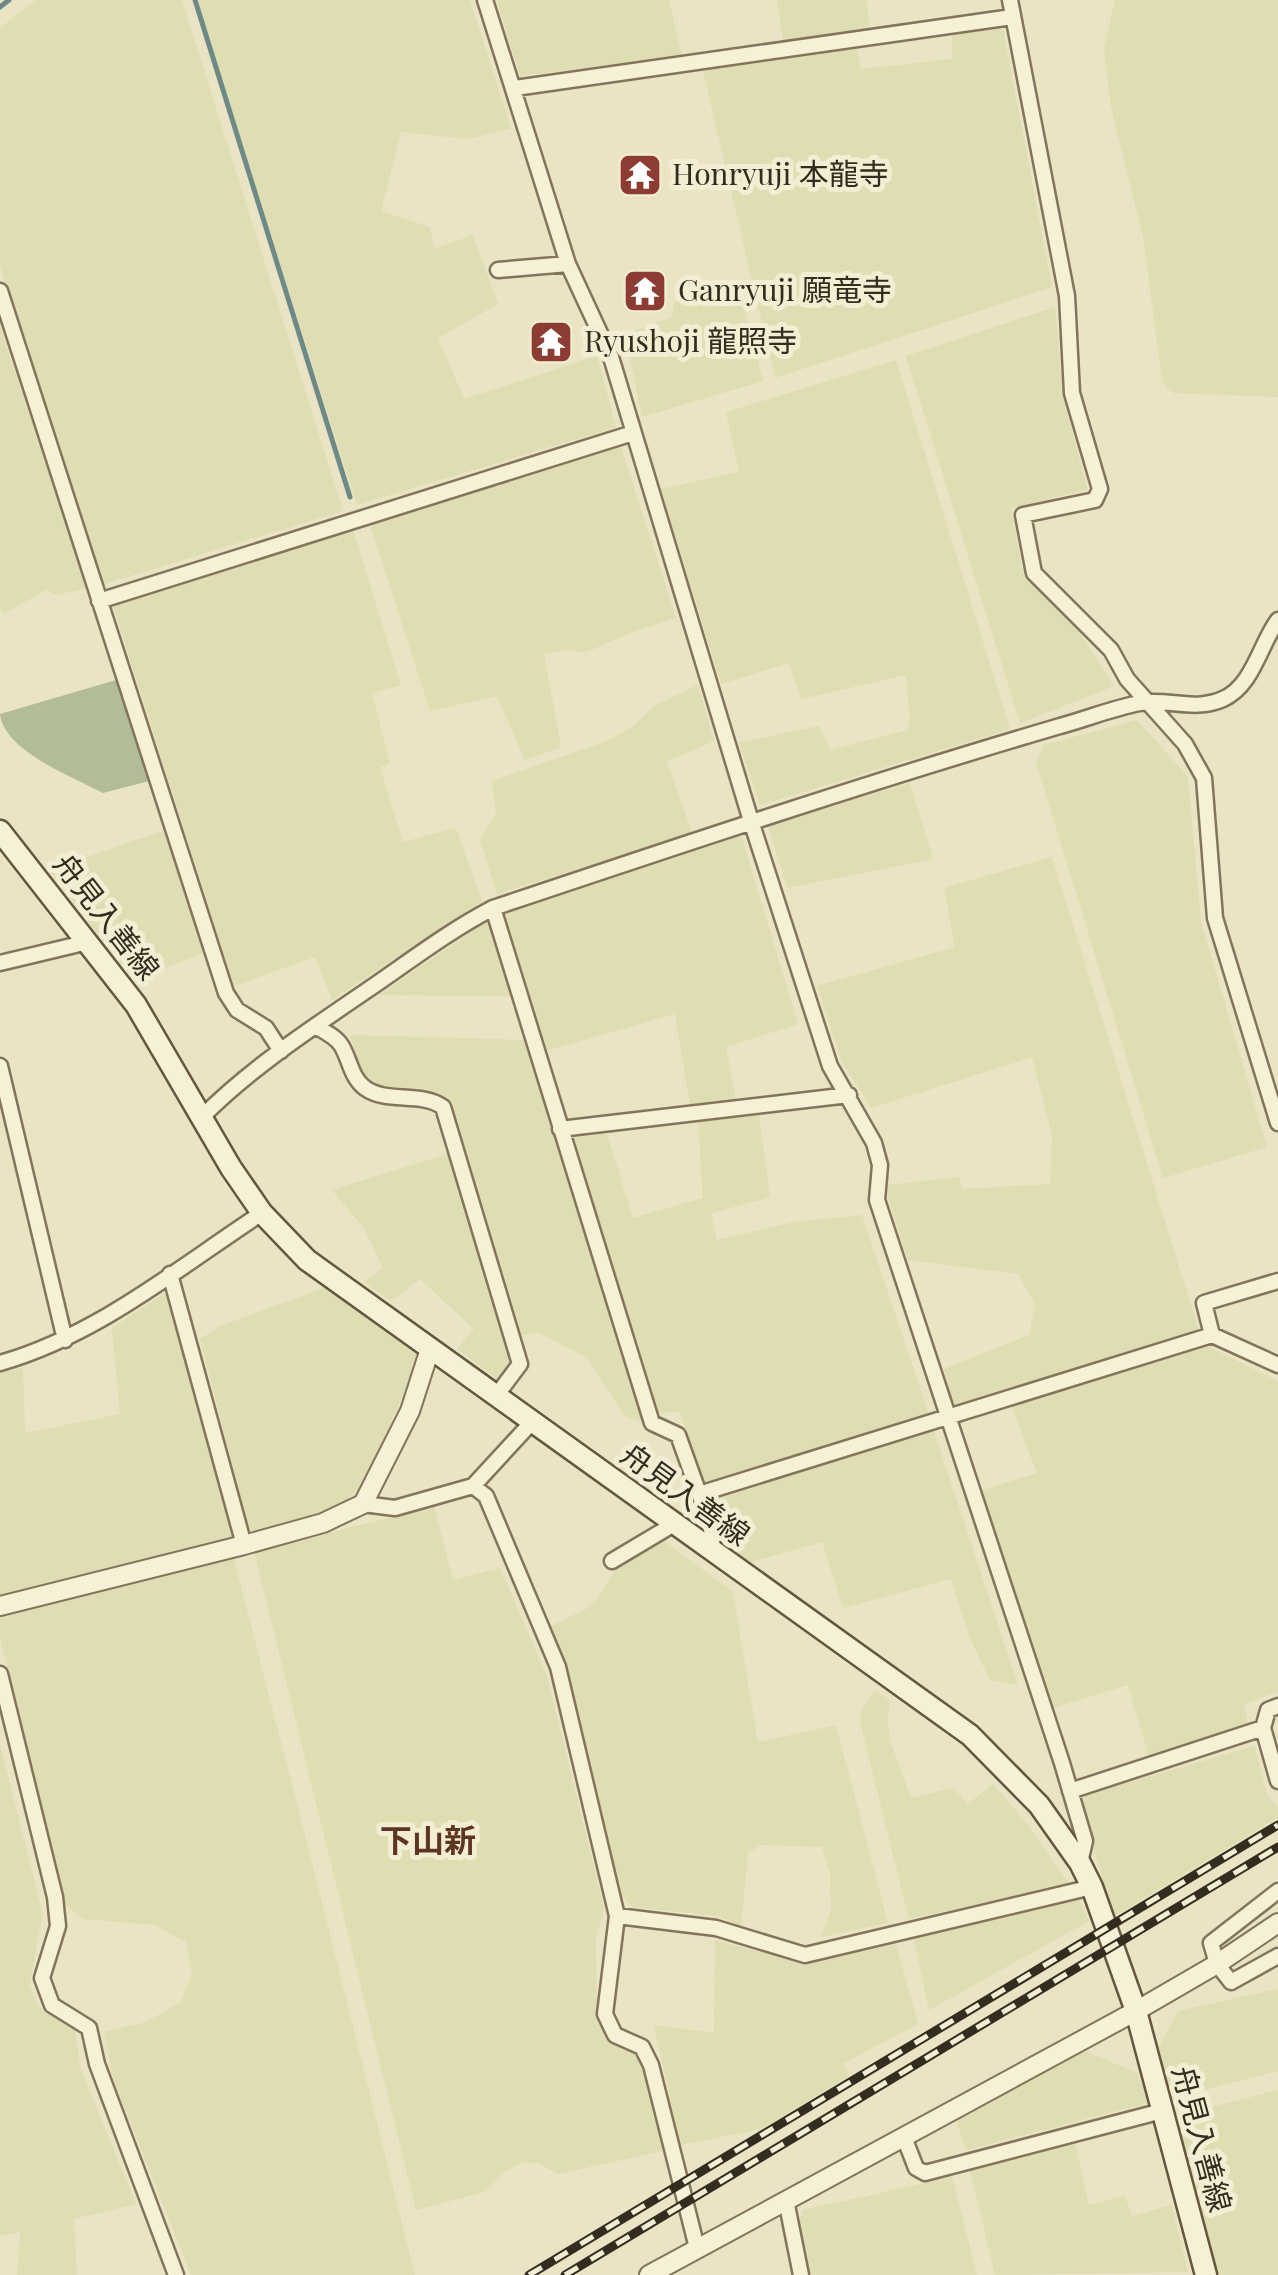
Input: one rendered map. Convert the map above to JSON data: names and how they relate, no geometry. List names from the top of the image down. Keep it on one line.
{"streets":{"main road":["舟見入善線"]},"districts":["下山新"],"places":{"temple":["Honryuji 本龍寺","Ganryuji 願竜寺","Ryushoji 龍照寺"]}}
